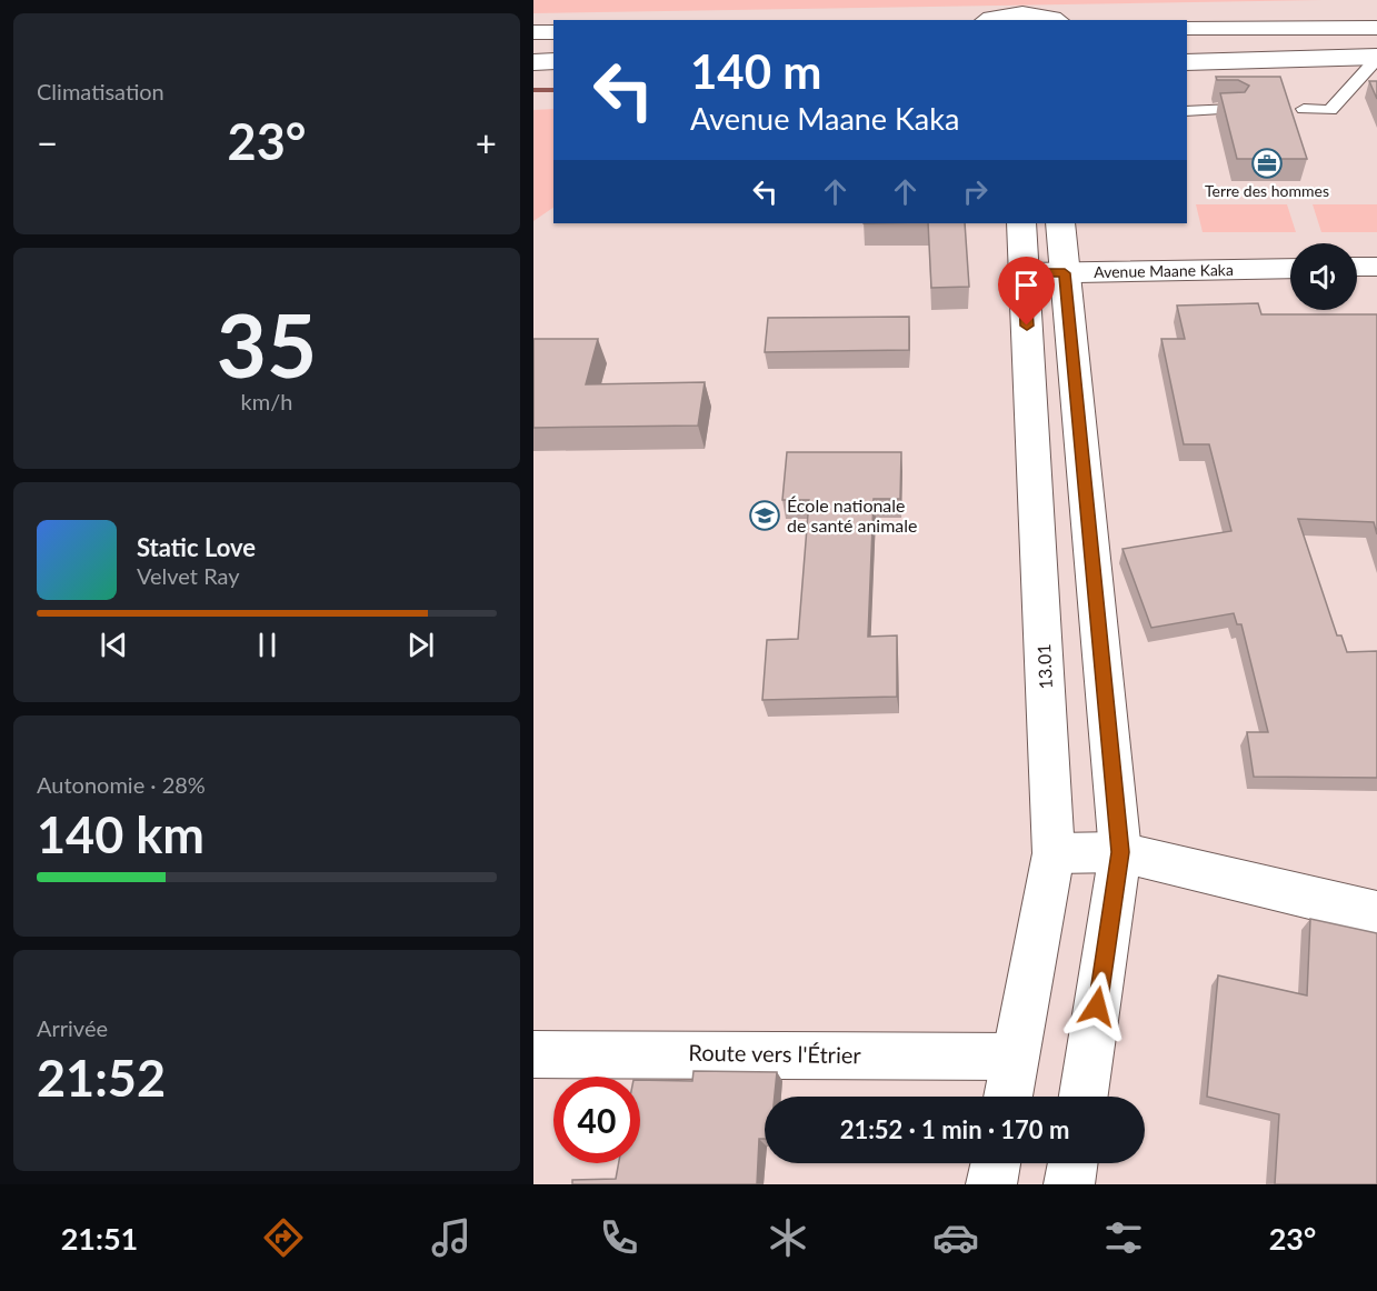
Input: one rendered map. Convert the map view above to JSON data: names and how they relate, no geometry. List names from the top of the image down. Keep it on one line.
{"streets":{"main road":["Avenue Maane Kaka","13.01","Route vers l'Étrier"]},"crossings":[["Avenue Maane Kaka","13.01"],["13.01","Route vers l'Étrier"]],"places":{"office":["Terre des hommes"],"school or university":["École nationale de santé animale"]},"page":{"tile":["Climatisation",["35","km/h"],["Autonomie · 28%","140 km"],["Arrivée","21:52"]],"turn":["140 m","Avenue Maane Kaka"],"heat":["−","23°","+"],"song":["Static Love","Velvet Ray"],"limit":"40","trip":"21:52 · 1 min · 170 m","tabs":["21:51","23°"]}}
